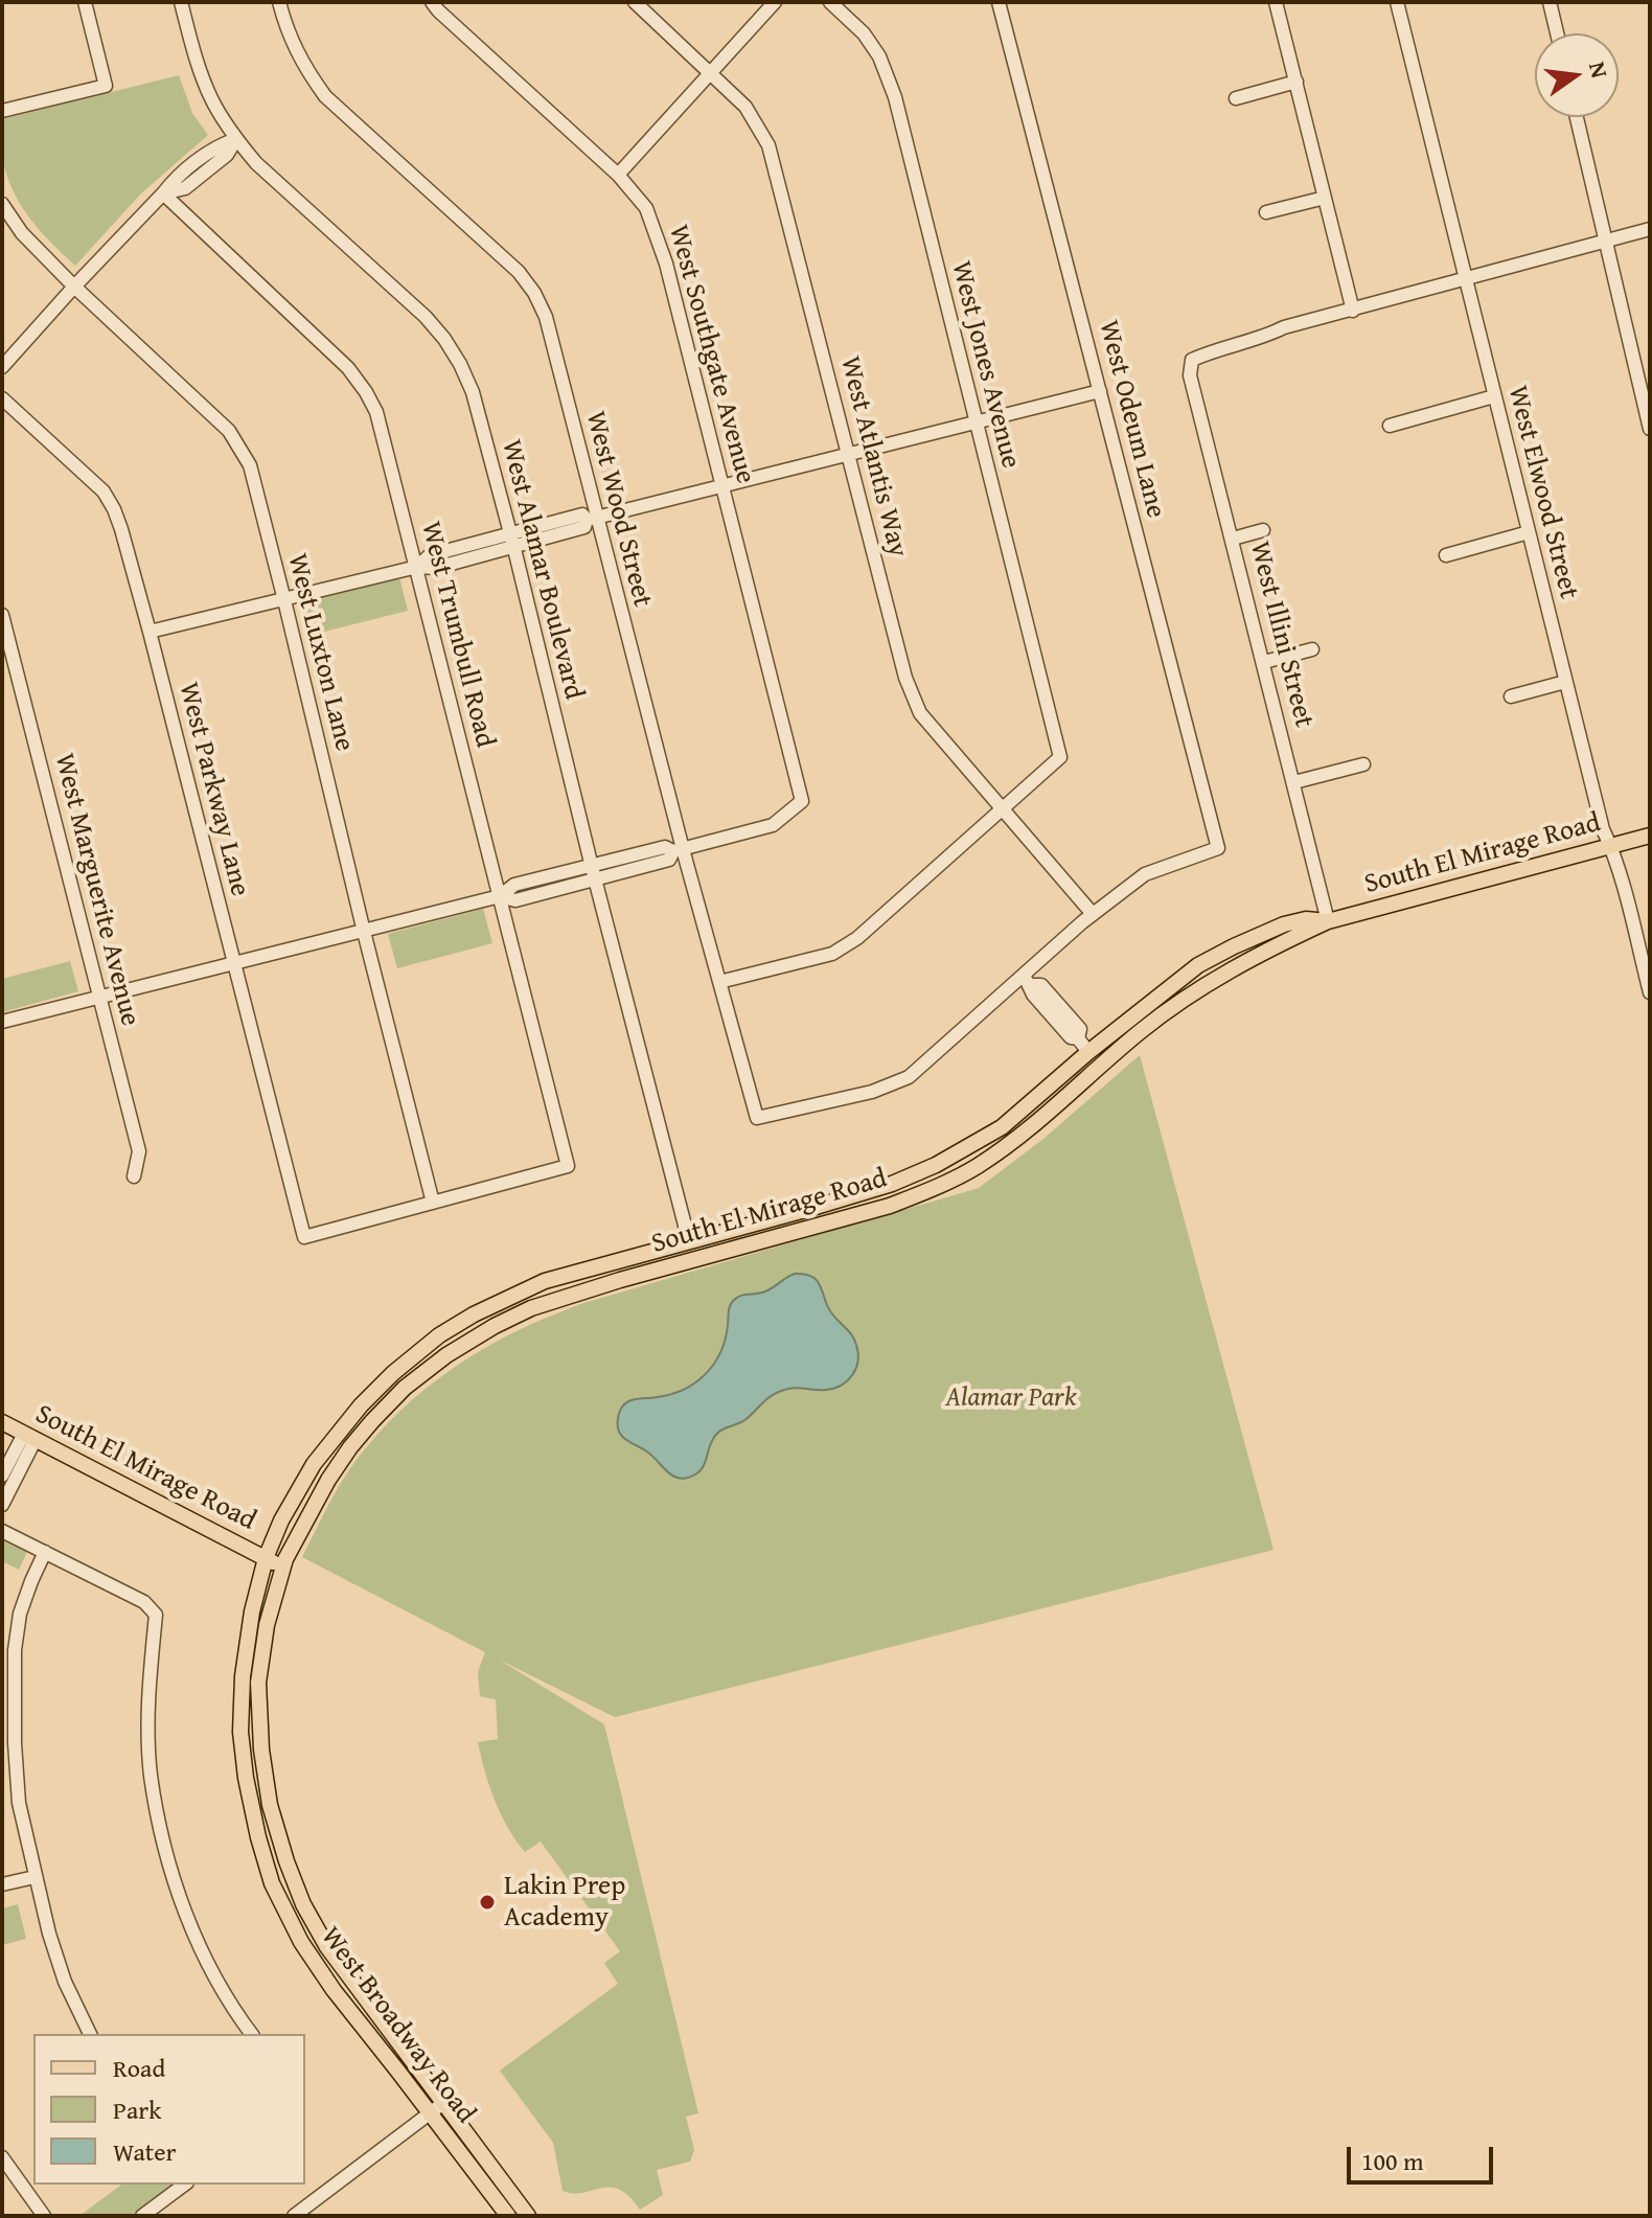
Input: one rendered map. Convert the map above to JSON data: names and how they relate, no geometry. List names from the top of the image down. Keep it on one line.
{"streets":{"main road":["South El Mirage Road","West Broadway Road"],"street":["West Southgate Avenue","West Jones Avenue","West Odeum Lane","West Atlantis Way","West Elwood Street","West Wood Street","West Alamar Boulevard","West Trumbull Road","West Illini Street","West Luxton Lane","West Parkway Lane","West Marguerite Avenue"]},"crossings":[["West Southgate Avenue","West Wood Street"],["West Jones Avenue","West Atlantis Way"],["West Odeum Lane","West Atlantis Way"],["West Elwood Street","South El Mirage Road"],["West Alamar Boulevard","South El Mirage Road"],["West Trumbull Road","West Luxton Lane"],["West Trumbull Road","West Parkway Lane"],["West Illini Street","South El Mirage Road"],["West Luxton Lane","West Parkway Lane"],["South El Mirage Road","West Broadway Road"]],"parks":["Alamar Park"],"places":["Lakin Prep Academy"],"legend":["Road","Park","Water"],"scale_bar":"100 m","north":"right"}
